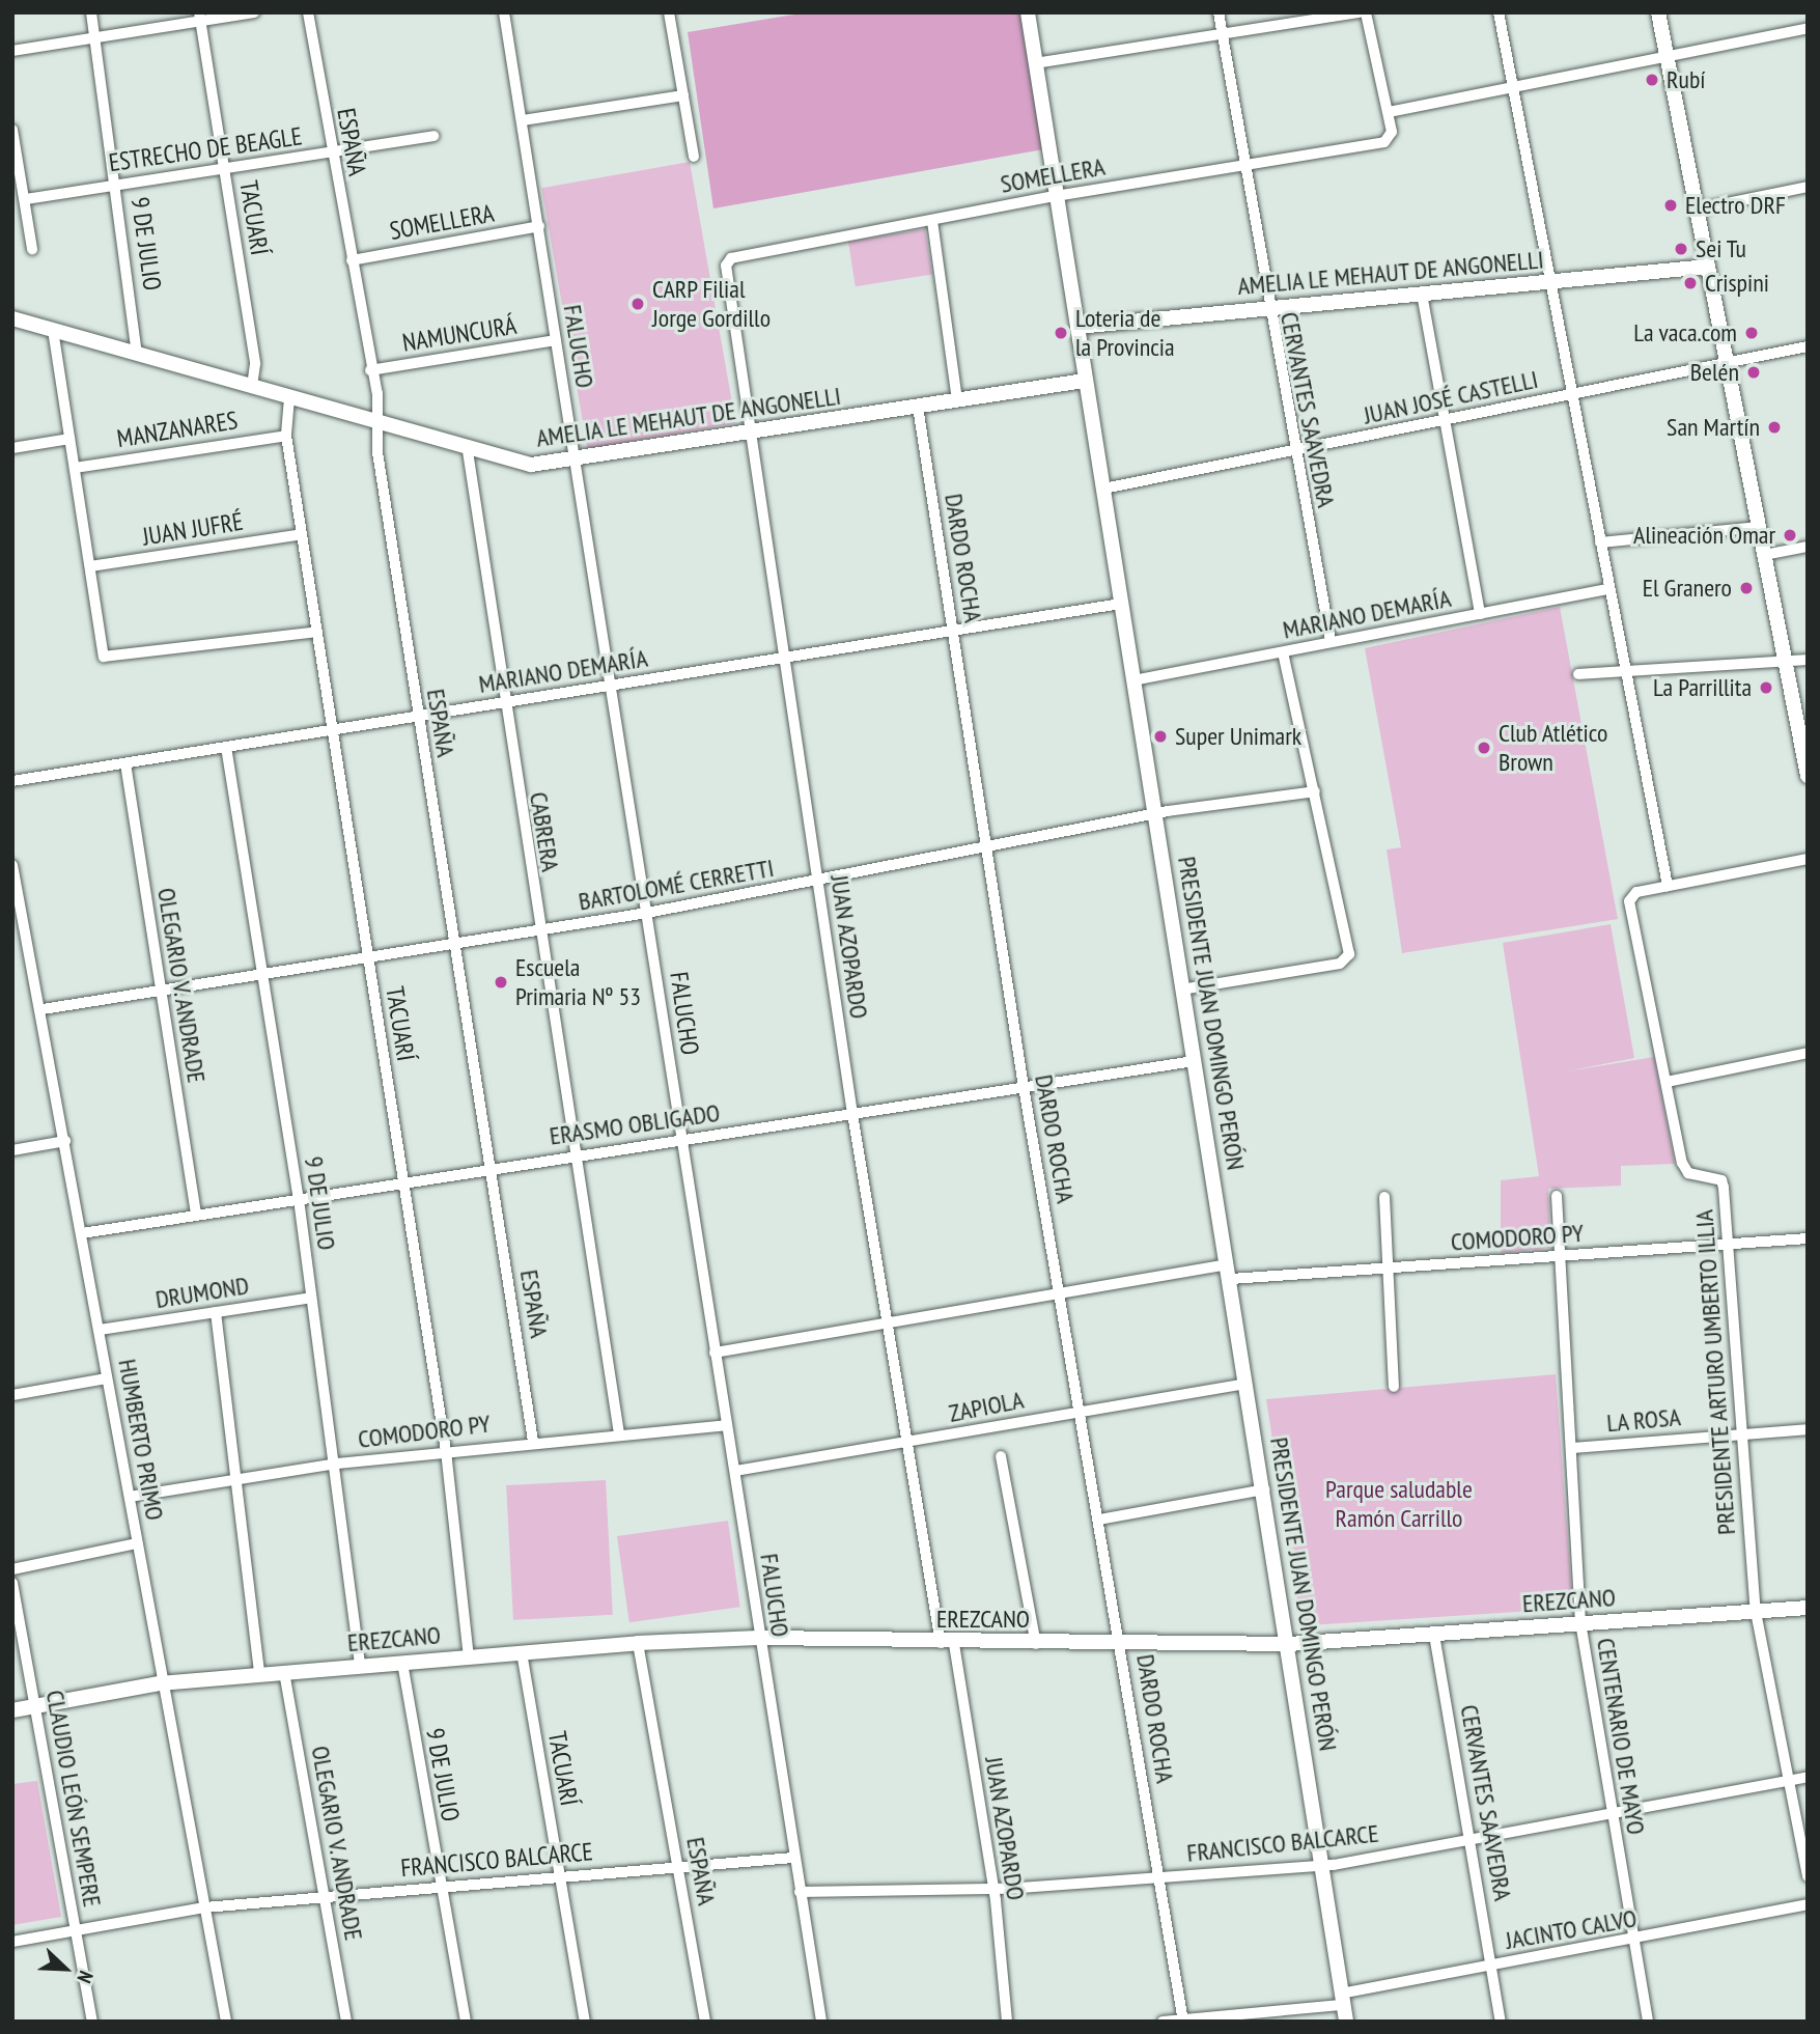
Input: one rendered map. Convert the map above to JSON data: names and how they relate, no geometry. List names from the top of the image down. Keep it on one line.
{"streets":{"street":["ESPAÑA","ESTRECHO DE BEAGLE","SOMELLERA","TACUARÍ","9 DE JULIO","AMELIA LE MEHAUT DE ANGONELLI","NAMUNCURÁ","FALUCHO","JUAN JOSÉ CASTELLI","CERVANTES SAAVEDRA","MANZANARES","JUAN JUFRÉ","DARDO ROCHA","MARIANO DEMARÍA","CABRERA","BARTOLOMÉ CERRETTI","JUAN AZOPARDO","OLEGARIO V. ANDRADE","PRESIDENTE JUAN DOMINGO PERÓN","ERASMO OBLIGADO","COMODORO PY","DRUMOND","PRESIDENTE ARTURO UMBERTO ILLIA","ZAPIOLA","LA ROSA","HUMBERTO PRIMO","EREZCANO","CENTENARIO DE MAYO","CLAUDIO LEÓN SEMPERE","FRANCISCO BALCARCE","JACINTO CALVO"]},"crossings":[["ESPAÑA","ESTRECHO DE BEAGLE"],["ESPAÑA","SOMELLERA"],["ESPAÑA","AMELIA LE MEHAUT DE ANGONELLI"],["ESPAÑA","NAMUNCURÁ"],["ESPAÑA","MARIANO DEMARÍA"],["ESPAÑA","BARTOLOMÉ CERRETTI"],["ESPAÑA","ERASMO OBLIGADO"],["ESPAÑA","COMODORO PY"],["ESPAÑA","EREZCANO"],["ESPAÑA","FRANCISCO BALCARCE"],["ESTRECHO DE BEAGLE","TACUARÍ"],["ESTRECHO DE BEAGLE","9 DE JULIO"],["SOMELLERA","FALUCHO"],["SOMELLERA","CERVANTES SAAVEDRA"],["SOMELLERA","JUAN AZOPARDO"],["SOMELLERA","PRESIDENTE JUAN DOMINGO PERÓN"],["TACUARÍ","AMELIA LE MEHAUT DE ANGONELLI"],["TACUARÍ","MANZANARES"],["TACUARÍ","JUAN JUFRÉ"],["TACUARÍ","MARIANO DEMARÍA"],["TACUARÍ","BARTOLOMÉ CERRETTI"],["TACUARÍ","ERASMO OBLIGADO"],["TACUARÍ","COMODORO PY"],["TACUARÍ","EREZCANO"],["TACUARÍ","FRANCISCO BALCARCE"],["9 DE JULIO","AMELIA LE MEHAUT DE ANGONELLI"],["9 DE JULIO","MARIANO DEMARÍA"],["9 DE JULIO","BARTOLOMÉ CERRETTI"],["9 DE JULIO","ERASMO OBLIGADO"],["9 DE JULIO","COMODORO PY"],["9 DE JULIO","DRUMOND"],["9 DE JULIO","EREZCANO"],["9 DE JULIO","FRANCISCO BALCARCE"],["AMELIA LE MEHAUT DE ANGONELLI","FALUCHO"],["AMELIA LE MEHAUT DE ANGONELLI","CERVANTES SAAVEDRA"],["AMELIA LE MEHAUT DE ANGONELLI","DARDO ROCHA"],["AMELIA LE MEHAUT DE ANGONELLI","CABRERA"],["AMELIA LE MEHAUT DE ANGONELLI","JUAN AZOPARDO"],["AMELIA LE MEHAUT DE ANGONELLI","PRESIDENTE JUAN DOMINGO PERÓN"],["NAMUNCURÁ","FALUCHO"],["FALUCHO","MARIANO DEMARÍA"],["FALUCHO","BARTOLOMÉ CERRETTI"],["FALUCHO","ERASMO OBLIGADO"],["FALUCHO","COMODORO PY"],["FALUCHO","ZAPIOLA"],["FALUCHO","EREZCANO"],["FALUCHO","FRANCISCO BALCARCE"],["JUAN JOSÉ CASTELLI","CERVANTES SAAVEDRA"],["JUAN JOSÉ CASTELLI","PRESIDENTE JUAN DOMINGO PERÓN"],["CERVANTES SAAVEDRA","MARIANO DEMARÍA"],["CERVANTES SAAVEDRA","EREZCANO"],["CERVANTES SAAVEDRA","FRANCISCO BALCARCE"],["CERVANTES SAAVEDRA","JACINTO CALVO"],["DARDO ROCHA","MARIANO DEMARÍA"],["DARDO ROCHA","BARTOLOMÉ CERRETTI"],["DARDO ROCHA","ERASMO OBLIGADO"],["DARDO ROCHA","COMODORO PY"],["DARDO ROCHA","ZAPIOLA"],["DARDO ROCHA","EREZCANO"],["DARDO ROCHA","FRANCISCO BALCARCE"],["DARDO ROCHA","JACINTO CALVO"],["MARIANO DEMARÍA","CABRERA"],["MARIANO DEMARÍA","JUAN AZOPARDO"],["MARIANO DEMARÍA","OLEGARIO V. ANDRADE"],["MARIANO DEMARÍA","PRESIDENTE JUAN DOMINGO PERÓN"],["CABRERA","BARTOLOMÉ CERRETTI"],["CABRERA","ERASMO OBLIGADO"],["CABRERA","COMODORO PY"],["BARTOLOMÉ CERRETTI","JUAN AZOPARDO"],["BARTOLOMÉ CERRETTI","OLEGARIO V. ANDRADE"],["BARTOLOMÉ CERRETTI","PRESIDENTE JUAN DOMINGO PERÓN"],["BARTOLOMÉ CERRETTI","HUMBERTO PRIMO"],["JUAN AZOPARDO","ERASMO OBLIGADO"],["JUAN AZOPARDO","COMODORO PY"],["JUAN AZOPARDO","ZAPIOLA"],["JUAN AZOPARDO","EREZCANO"],["JUAN AZOPARDO","FRANCISCO BALCARCE"],["OLEGARIO V. ANDRADE","ERASMO OBLIGADO"],["OLEGARIO V. ANDRADE","EREZCANO"],["OLEGARIO V. ANDRADE","FRANCISCO BALCARCE"],["PRESIDENTE JUAN DOMINGO PERÓN","ERASMO OBLIGADO"],["PRESIDENTE JUAN DOMINGO PERÓN","COMODORO PY"],["PRESIDENTE JUAN DOMINGO PERÓN","ZAPIOLA"],["PRESIDENTE JUAN DOMINGO PERÓN","EREZCANO"],["PRESIDENTE JUAN DOMINGO PERÓN","FRANCISCO BALCARCE"],["PRESIDENTE JUAN DOMINGO PERÓN","JACINTO CALVO"],["ERASMO OBLIGADO","HUMBERTO PRIMO"],["COMODORO PY","PRESIDENTE ARTURO UMBERTO ILLIA"],["COMODORO PY","HUMBERTO PRIMO"],["COMODORO PY","CENTENARIO DE MAYO"],["DRUMOND","HUMBERTO PRIMO"],["PRESIDENTE ARTURO UMBERTO ILLIA","LA ROSA"],["PRESIDENTE ARTURO UMBERTO ILLIA","EREZCANO"],["PRESIDENTE ARTURO UMBERTO ILLIA","FRANCISCO BALCARCE"],["LA ROSA","CENTENARIO DE MAYO"],["HUMBERTO PRIMO","EREZCANO"],["HUMBERTO PRIMO","FRANCISCO BALCARCE"],["EREZCANO","CENTENARIO DE MAYO"],["EREZCANO","CLAUDIO LEÓN SEMPERE"],["CENTENARIO DE MAYO","FRANCISCO BALCARCE"],["CENTENARIO DE MAYO","JACINTO CALVO"],["CLAUDIO LEÓN SEMPERE","FRANCISCO BALCARCE"]],"parks":["Parque saludable Ramón Carrillo"],"places":["Rubí","Electro DRF","Sei Tu","Crispini","CARP Filial Jorge Gordillo","Loteria de la Provincia","La vaca.com","Belén","San Martín","Alineación Omar","El Granero","La Parrillita","Super Unimark","Club Atlético Brown","Escuela Primaria Nº 53"],"north":"bottom right"}
